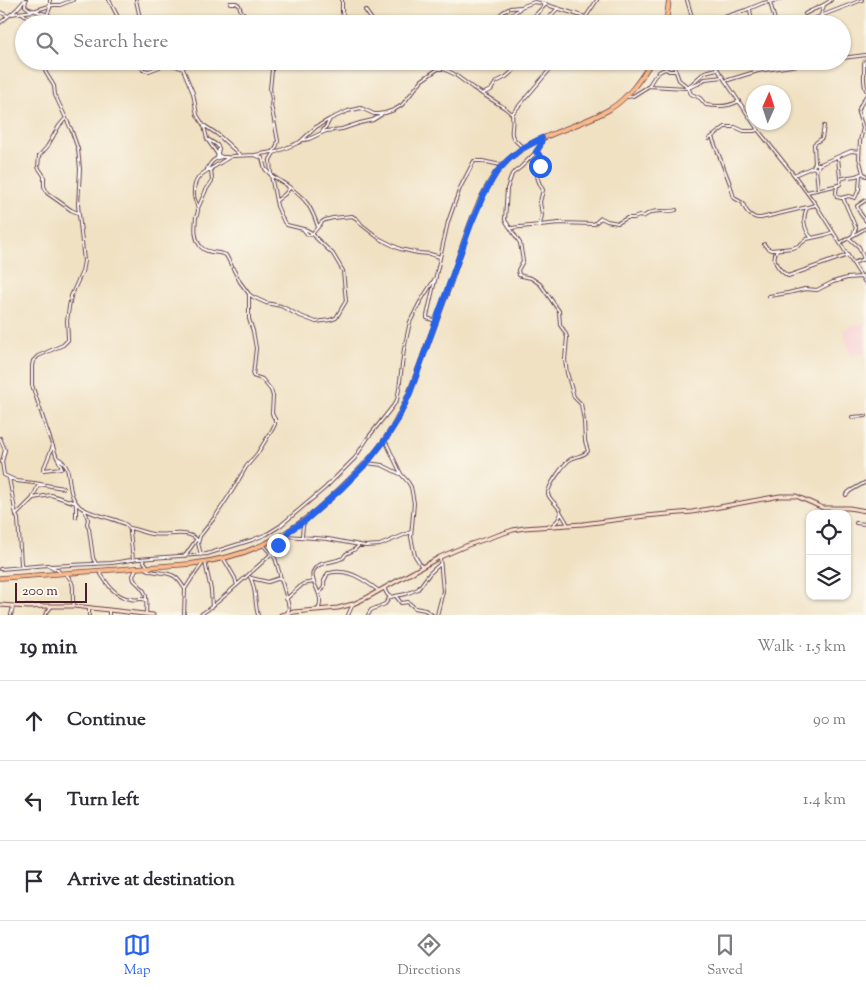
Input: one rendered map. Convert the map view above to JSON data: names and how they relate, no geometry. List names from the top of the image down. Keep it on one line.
{"scale_bar":"200 m","north":"top","page":{"search":"Search here","scale":"200 m","heading":["19 min","Walk · 1.5 km"],"list":[["Continue","90 m"],["Turn left","1.4 km"],"Arrive at destination"],"nav":["Map","Directions","Saved"]}}
